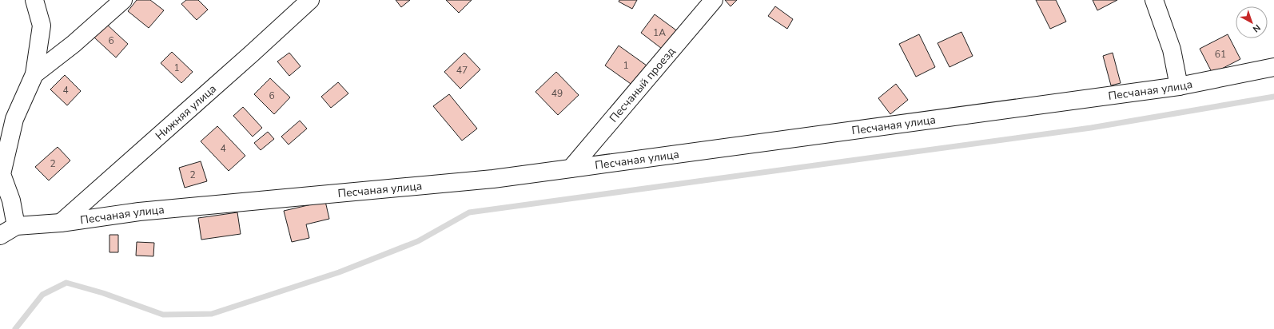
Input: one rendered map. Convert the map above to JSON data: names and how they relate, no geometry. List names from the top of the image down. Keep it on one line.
{"streets":{"street":["Песчаный проезд","Песчаная улица","Нижняя улица"]},"crossings":[["Песчаный проезд","Песчаная улица"],["Песчаная улица","Нижняя улица"]],"house_numbers":["1А","6","61","1","1","47","4","49","6","4","2","2"],"north":"bottom right"}
